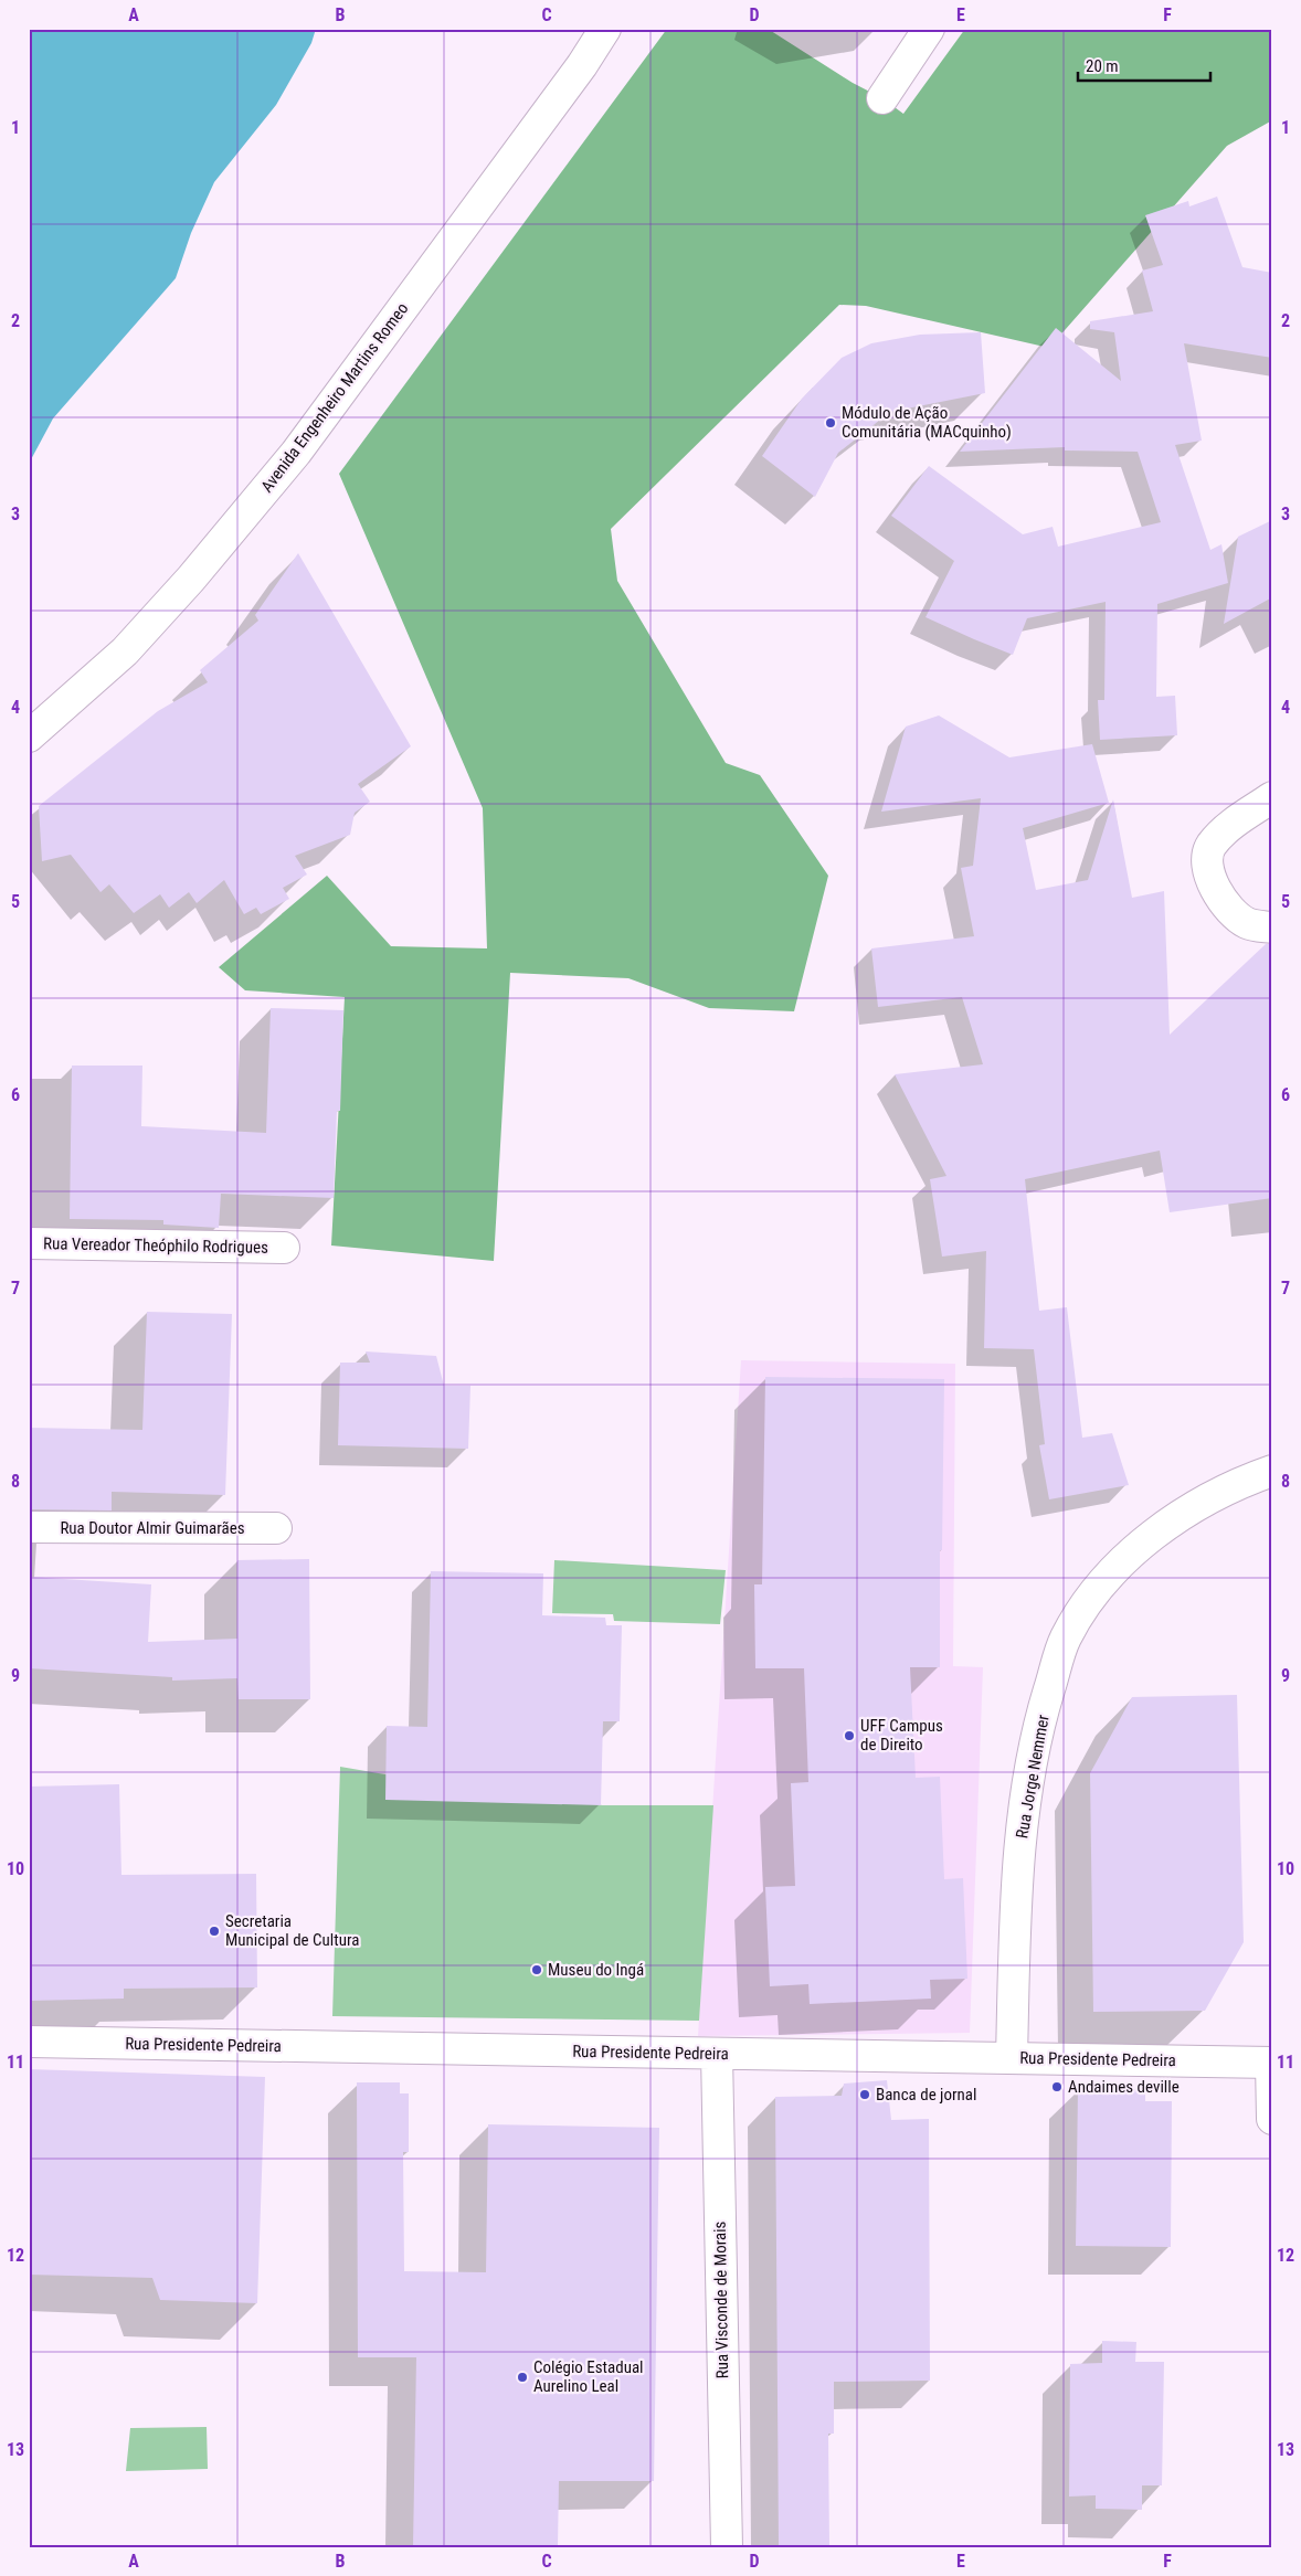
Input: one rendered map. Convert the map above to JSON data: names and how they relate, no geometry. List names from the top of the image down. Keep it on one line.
{"streets":{"street":["Avenida Engenheiro Martins Romeo","Rua Vereador Theóphilo Rodrigues","Rua Doutor Almir Guimarães","Rua Jorge Nemmer","Rua Presidente Pedreira","Rua Visconde de Morais"]},"crossings":[["Rua Jorge Nemmer","Rua Presidente Pedreira"],["Rua Presidente Pedreira","Rua Visconde de Morais"]],"places":["Módulo de Ação Comunitária (MACquinho)","UFF Campus de Direito","Secretaria Municipal de Cultura","Museu do Ingá","Andaimes deville","Banca de jornal","Colégio Estadual Aurelino Leal"],"scale_bar":"20 m","grid":{"columns":["A","B","C","D","E","F"],"rows":["1","2","3","4","5","6","7","8","9","10","11","12","13"]}}
